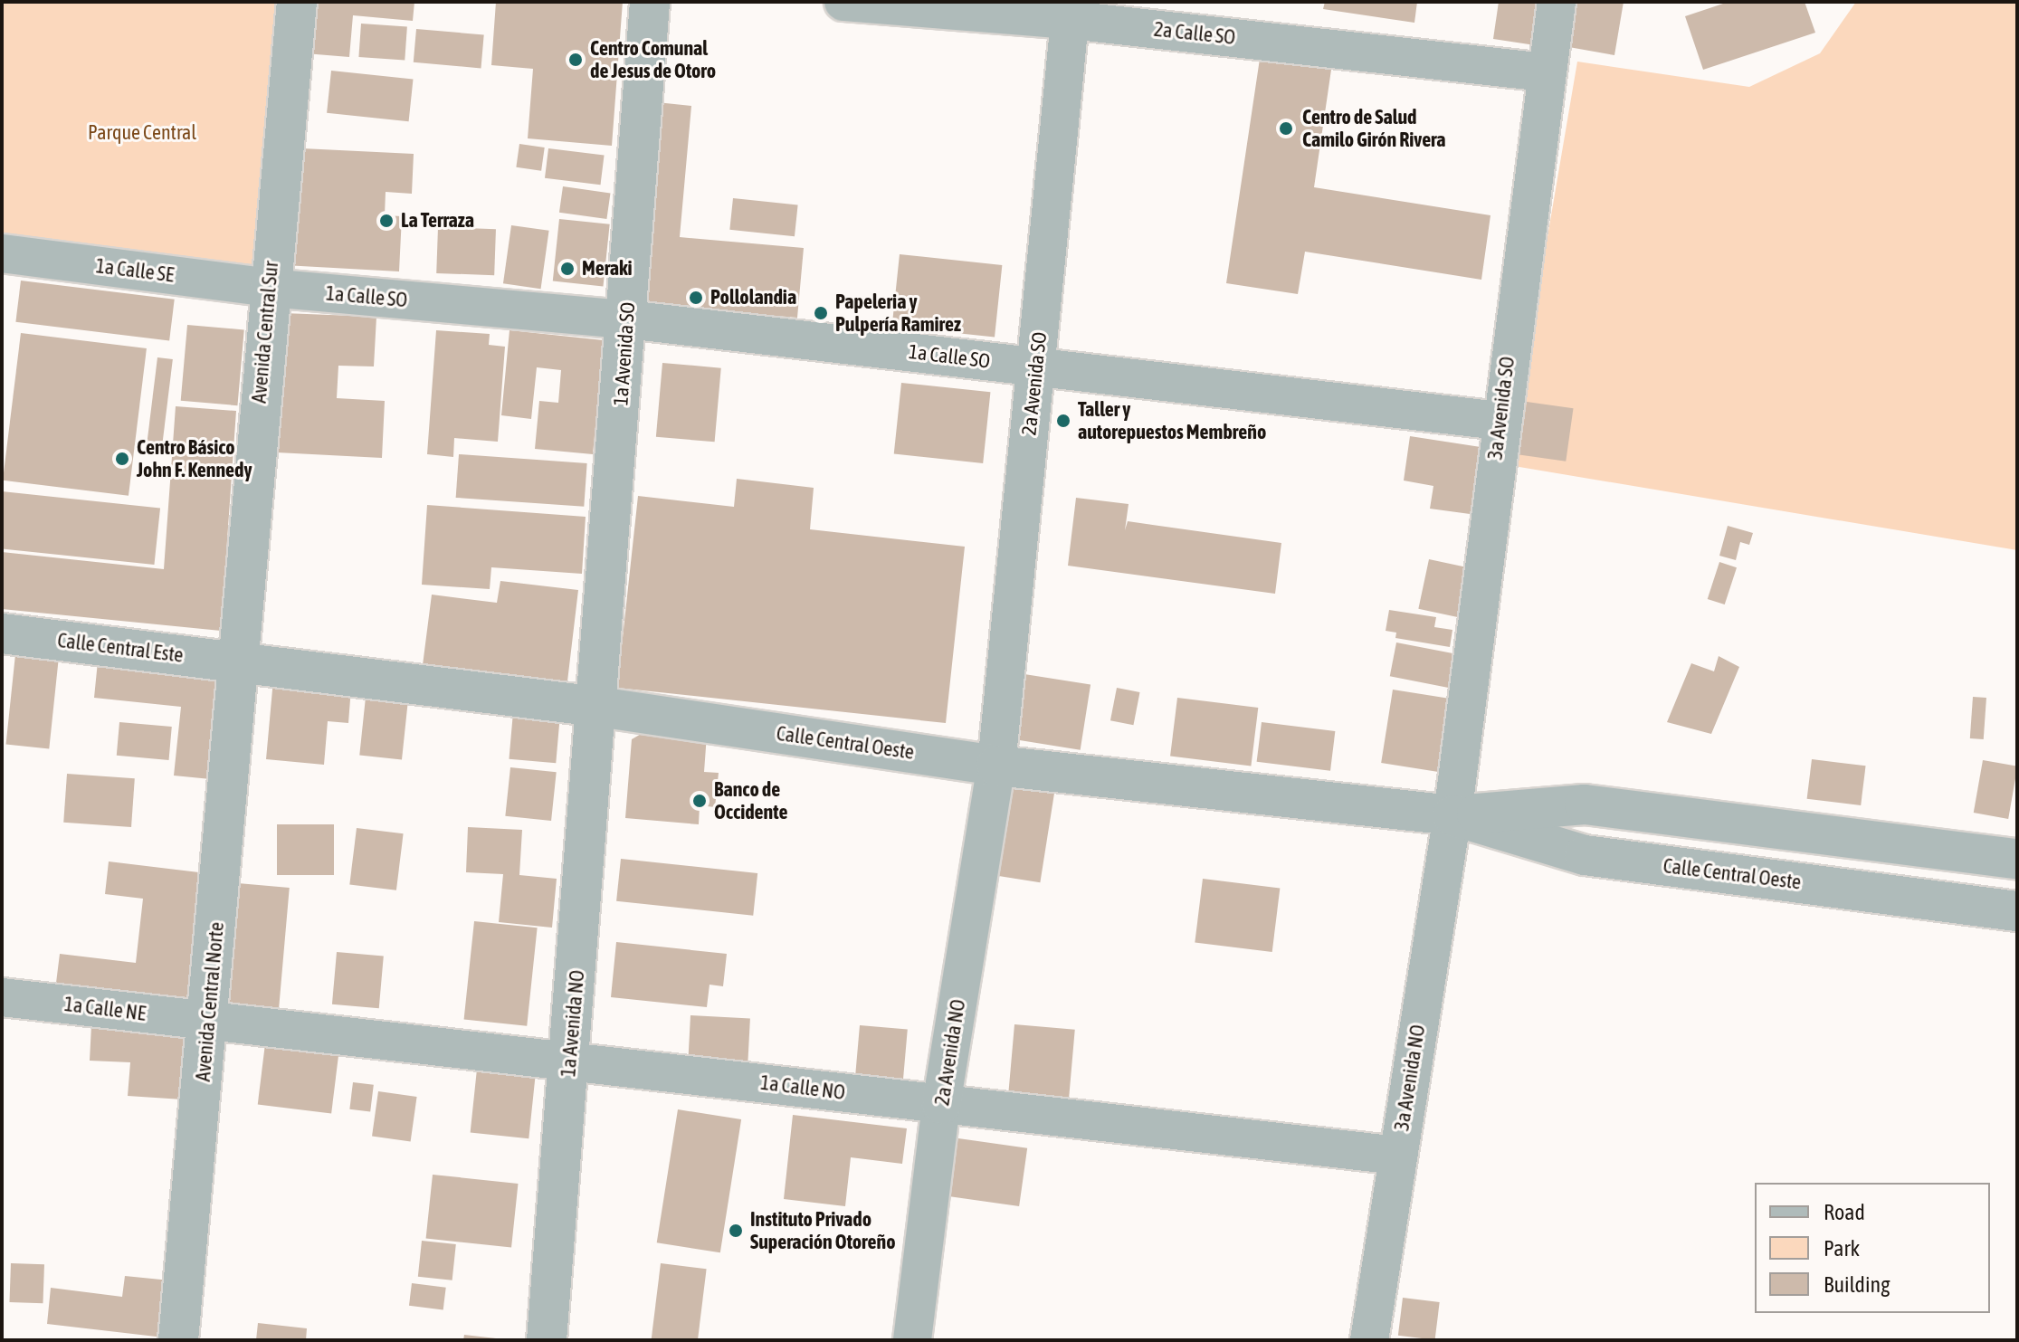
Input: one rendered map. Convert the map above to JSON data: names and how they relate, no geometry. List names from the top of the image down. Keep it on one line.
{"streets":{"street":["2a Calle SO","1a Calle SE","1a Calle SO","Avenida Central Sur","1a Avenida SO","2a Avenida SO","3a Avenida SO","Calle Central Este","Calle Central Oeste","Avenida Central Norte","1a Calle NE","1a Avenida NO","2a Avenida NO","3a Avenida NO","1a Calle NO"]},"crossings":[["2a Calle SO","2a Avenida SO"],["2a Calle SO","3a Avenida SO"],["1a Calle SE","1a Calle SO"],["1a Calle SE","Avenida Central Sur"],["1a Calle SO","Avenida Central Sur"],["1a Calle SO","1a Avenida SO"],["1a Calle SO","2a Avenida SO"],["1a Calle SO","3a Avenida SO"],["Avenida Central Sur","Calle Central Este"],["Avenida Central Sur","Calle Central Oeste"],["Avenida Central Sur","Avenida Central Norte"],["1a Avenida SO","Calle Central Oeste"],["1a Avenida SO","1a Avenida NO"],["2a Avenida SO","Calle Central Oeste"],["2a Avenida SO","2a Avenida NO"],["3a Avenida SO","Calle Central Oeste"],["3a Avenida SO","3a Avenida NO"],["Calle Central Este","Calle Central Oeste"],["Calle Central Este","Avenida Central Norte"],["Calle Central Oeste","Avenida Central Norte"],["Calle Central Oeste","1a Avenida NO"],["Calle Central Oeste","2a Avenida NO"],["Calle Central Oeste","3a Avenida NO"],["Avenida Central Norte","1a Calle NE"],["Avenida Central Norte","1a Calle NO"],["1a Calle NE","1a Calle NO"],["1a Avenida NO","1a Calle NO"],["2a Avenida NO","1a Calle NO"],["3a Avenida NO","1a Calle NO"]],"parks":["Parque Central"],"places":["Centro Comunal de Jesus de Otoro","Centro de Salud Camilo Girón Rivera","La Terraza","Meraki","Pollolandia","Papeleria y Pulpería Ramirez","Taller y autorepuestos Membreño","Centro Básico John F. Kennedy","Banco de Occidente","Instituto Privado Superación Otoreño"],"legend":["Road","Park","Building"]}
